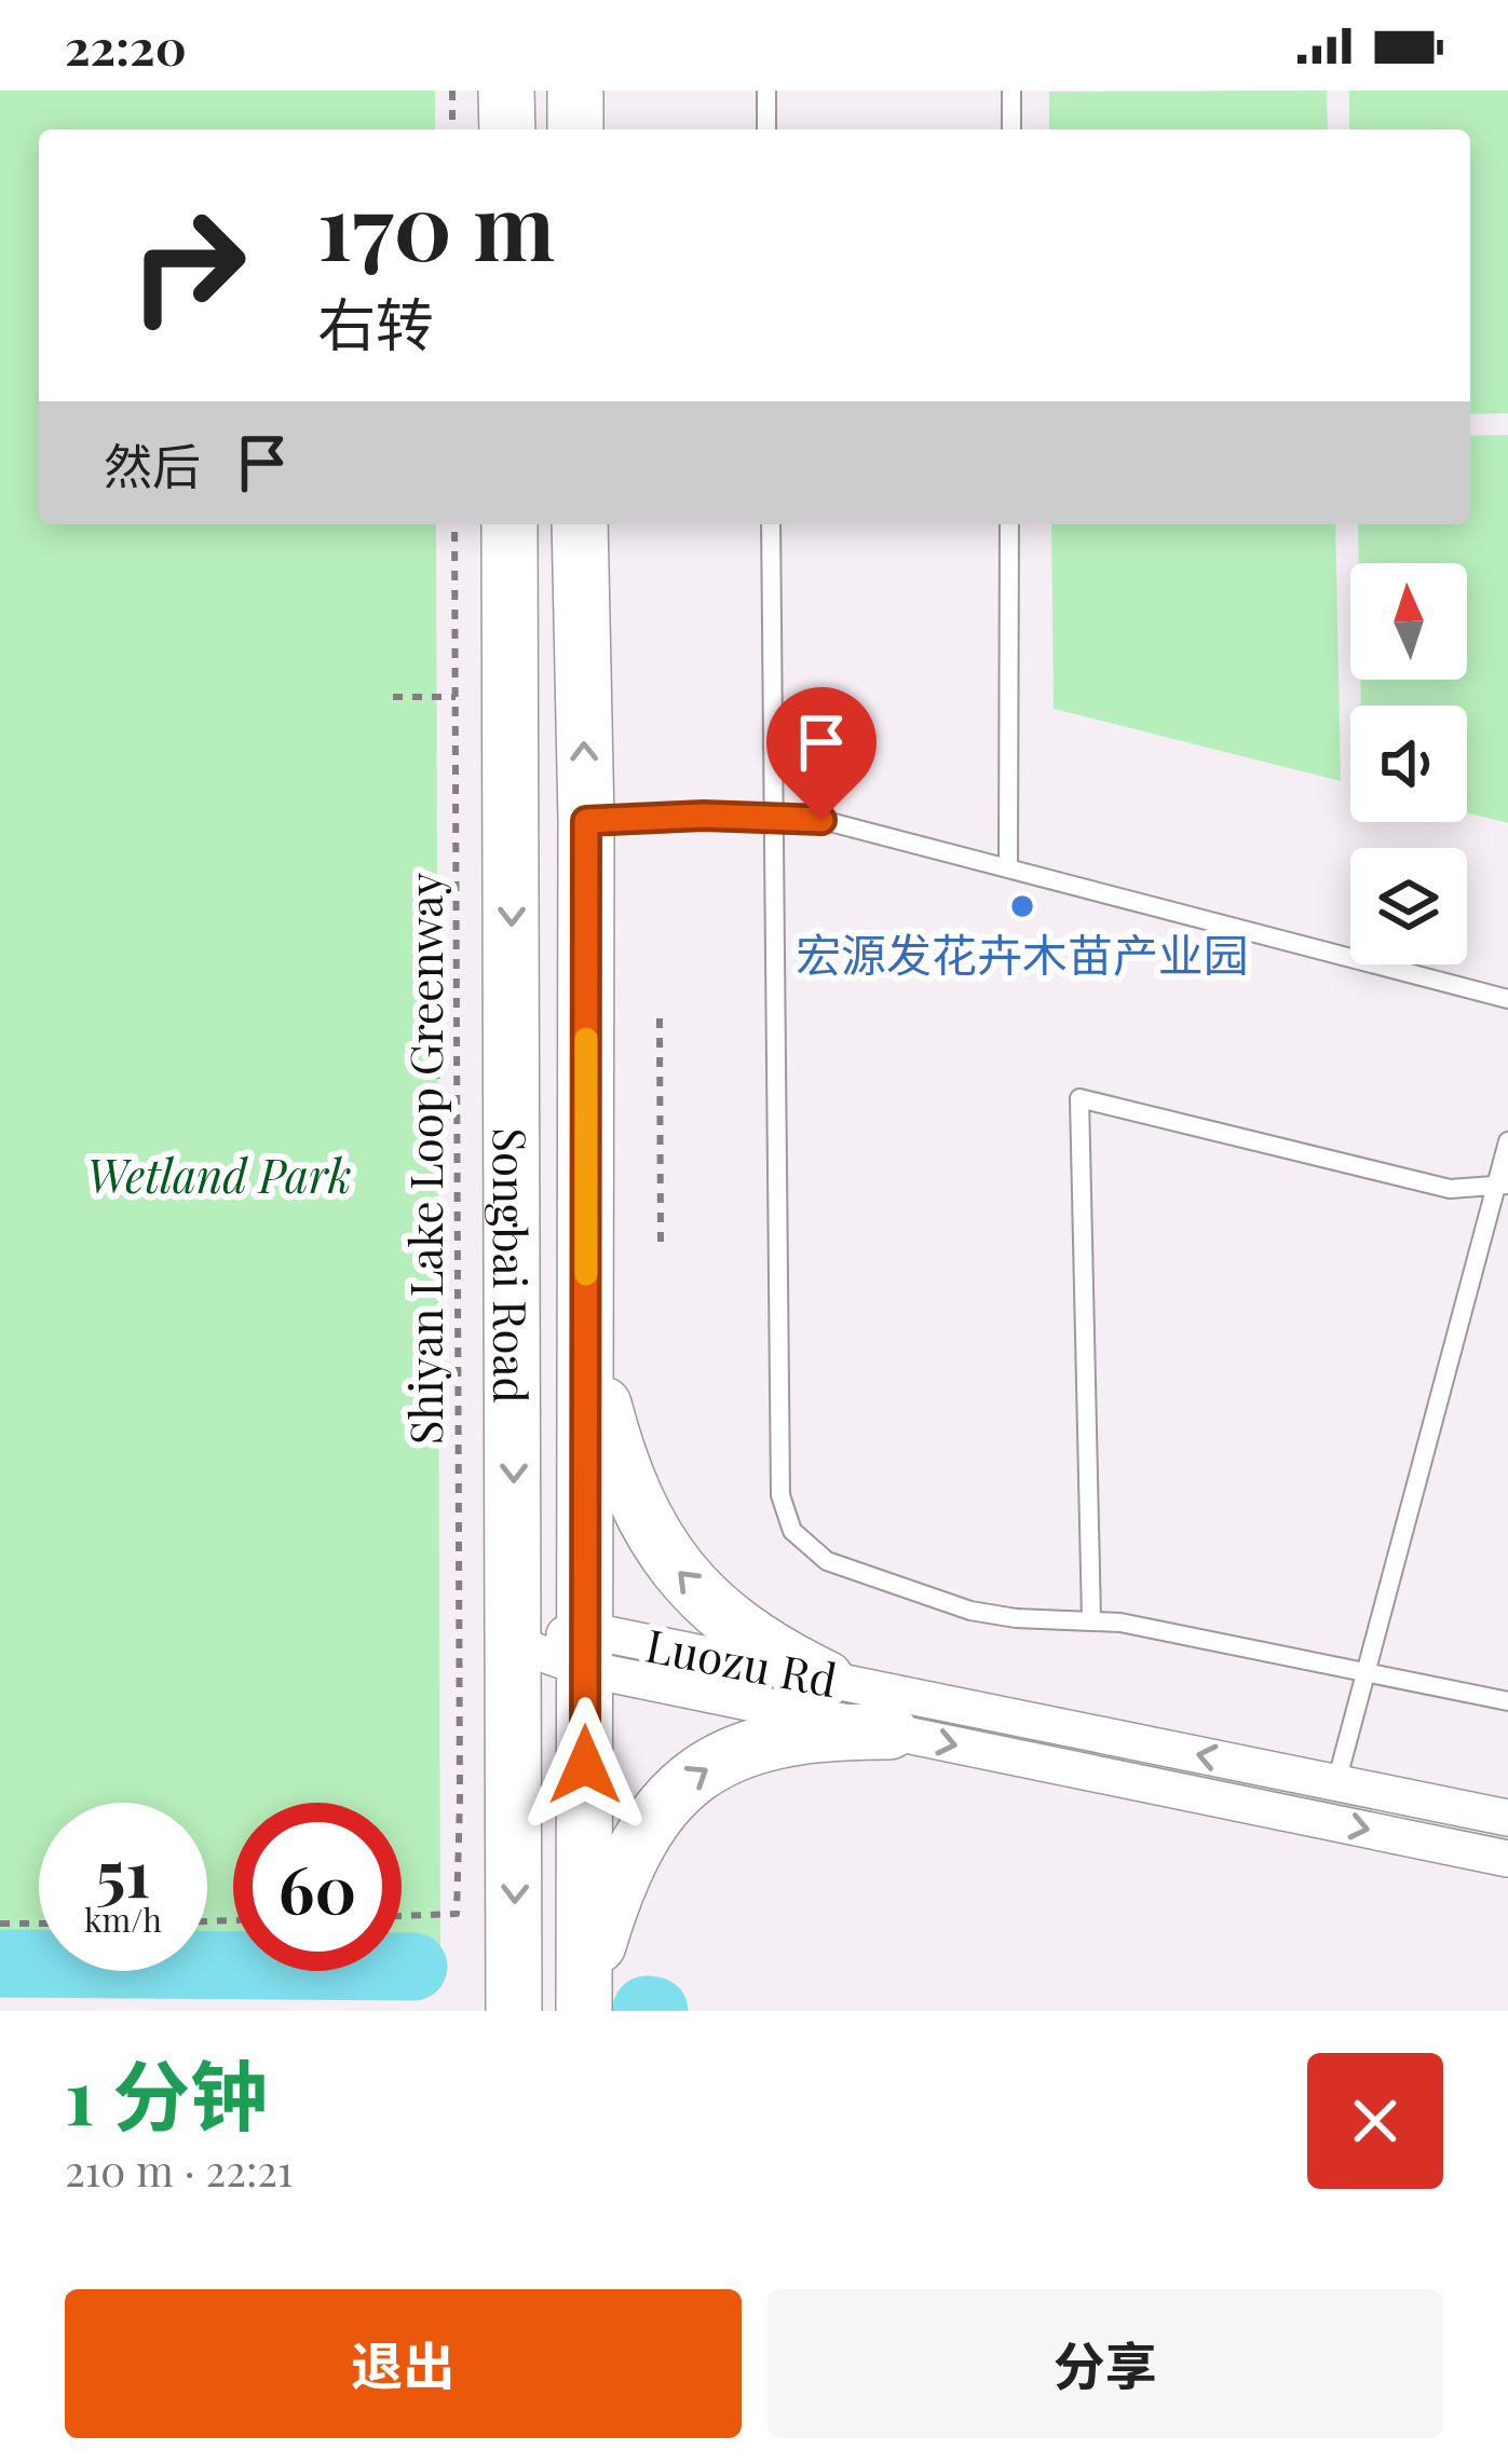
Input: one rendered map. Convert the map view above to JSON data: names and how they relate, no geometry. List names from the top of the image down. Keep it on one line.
{"streets":{"main road":["Songbai Road"],"street":["Luozu Rd"],"path":["Shiyan Lake Loop Greenway"]},"crossings":[["Songbai Road","Luozu Rd"]],"parks":["Wetland Park"],"places":["宏源发花卉木苗产业园"],"north":"top","page":{"status":"22:20","turn":["170 m","右转"],"then":"然后","speed":"51 km/h","limit":"60","heading":["1 分钟","210 m · 22:21"],"buttons":["退出","分享"]}}
